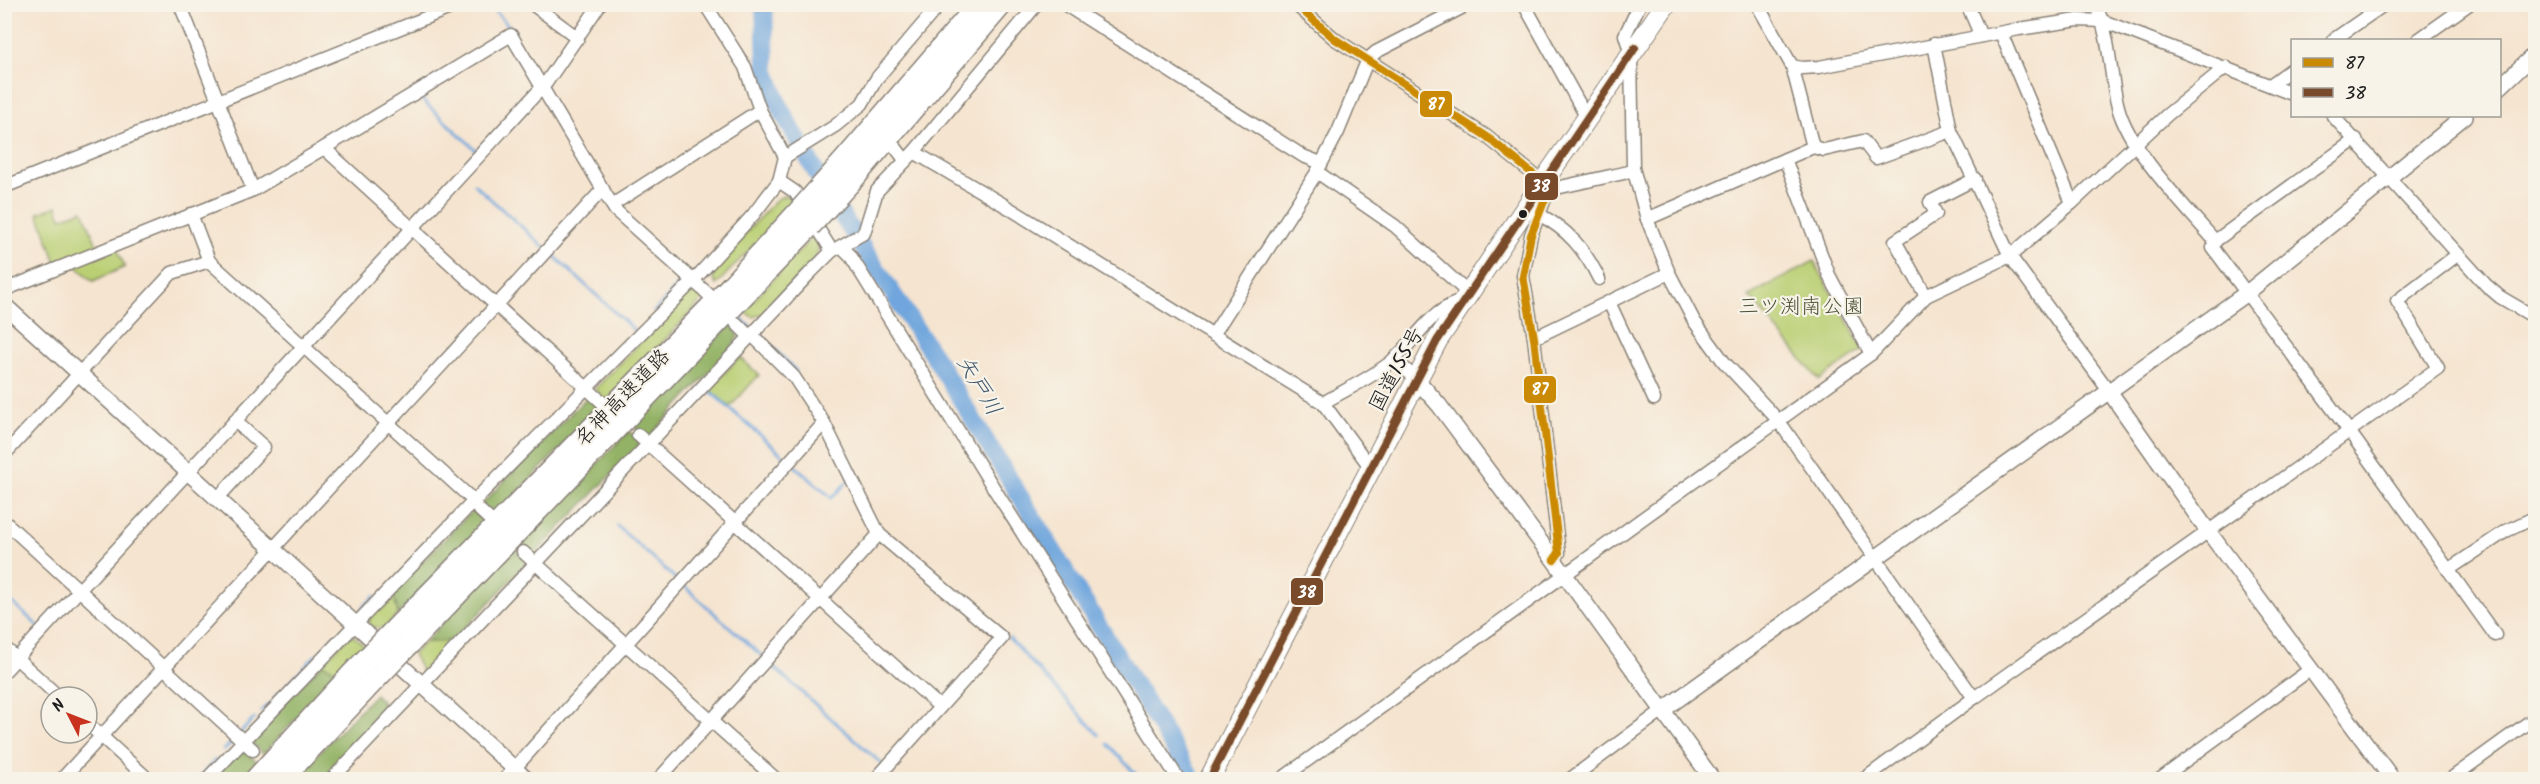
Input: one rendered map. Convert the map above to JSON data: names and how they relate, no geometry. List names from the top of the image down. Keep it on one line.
{"streets":{"highway":["国道155号","名神高速道路"]},"water":["矢戸川"],"parks":["三ツ渕南公園"],"lines":["transit line 87","transit line 38"],"legend":["87","38"],"north":"top left"}
